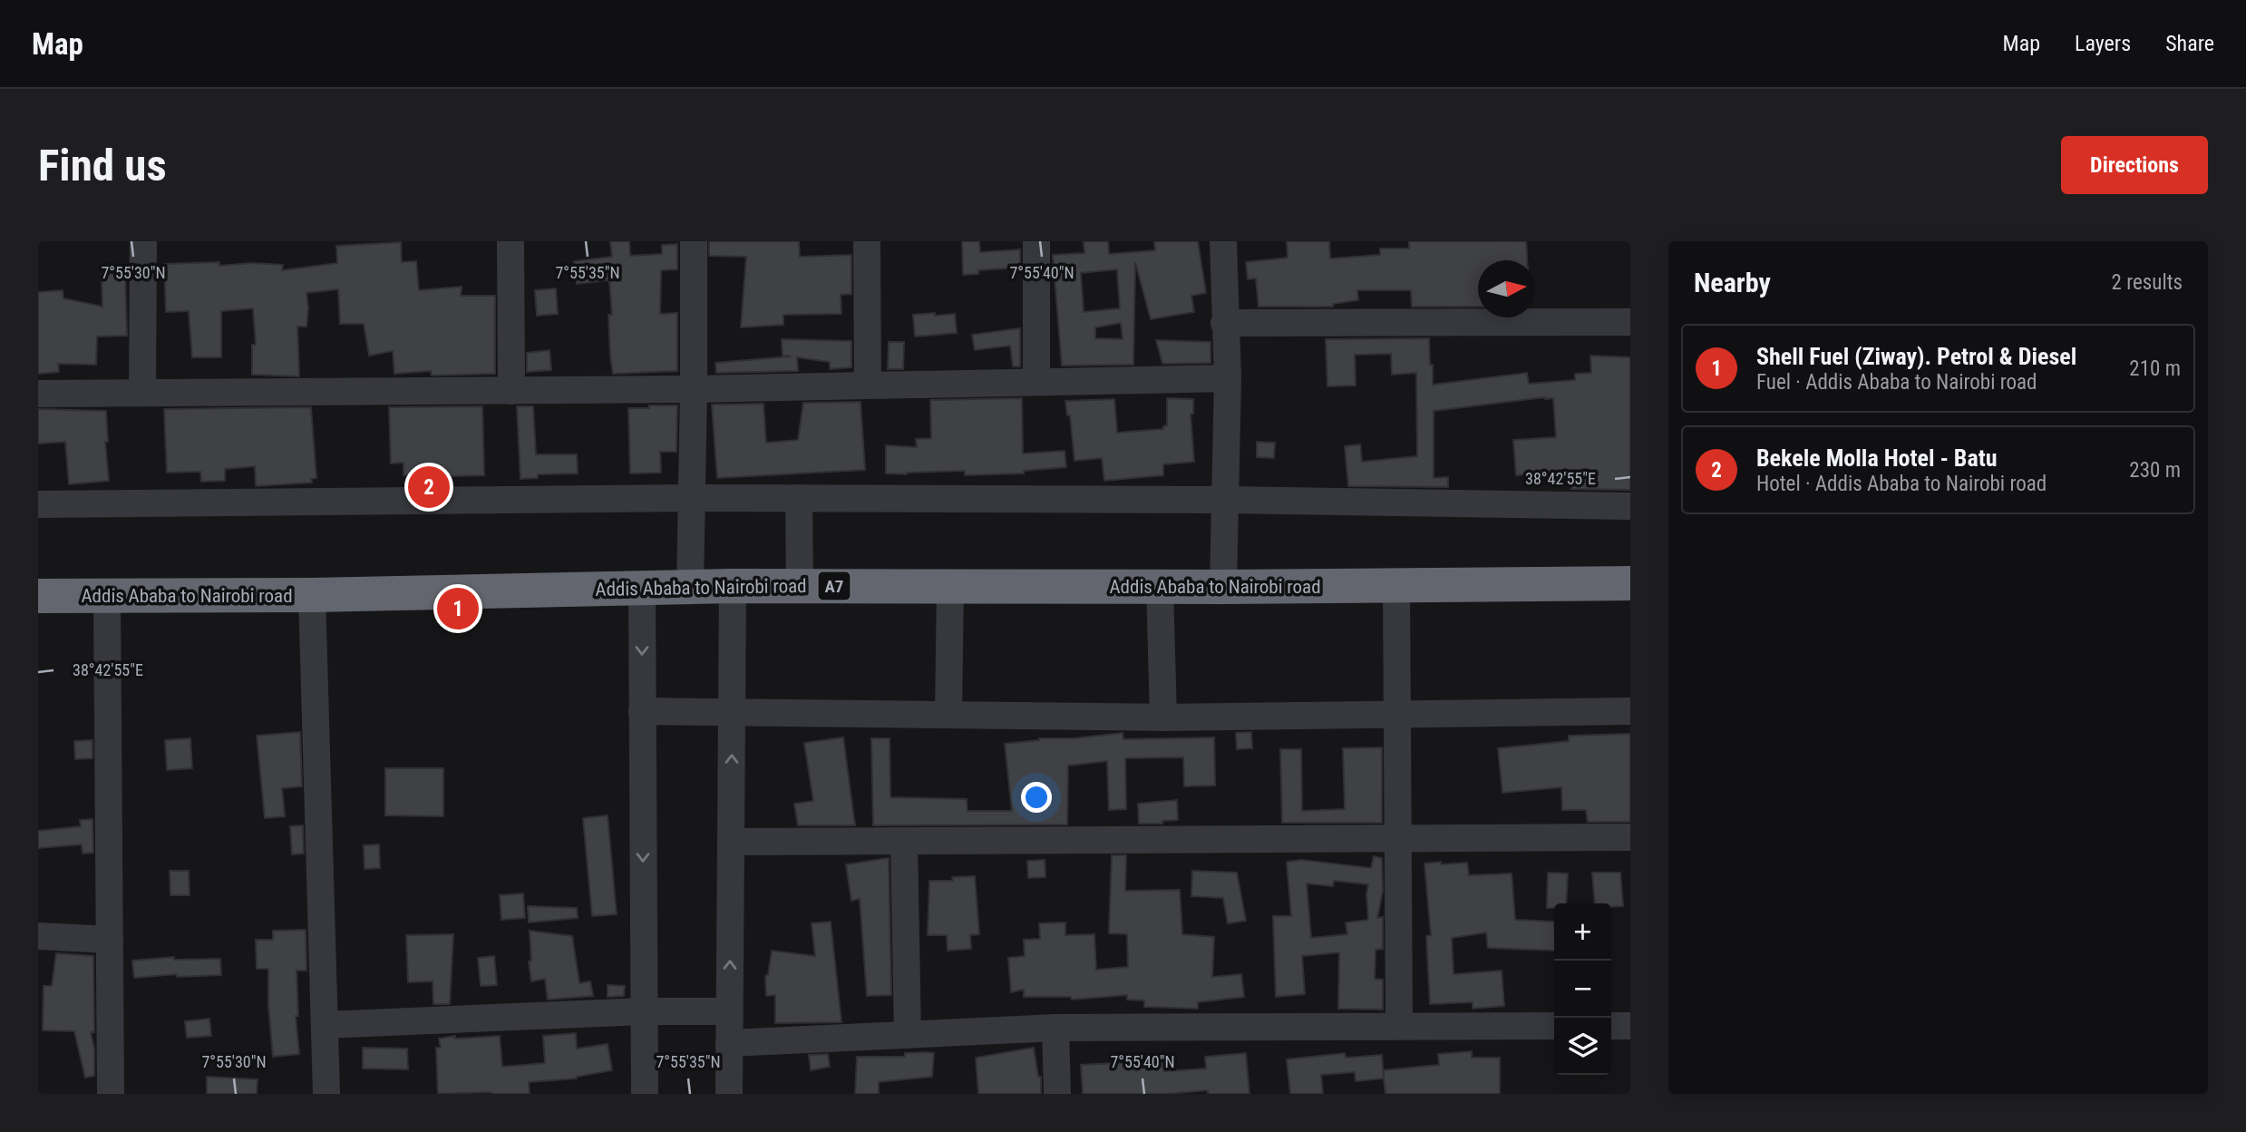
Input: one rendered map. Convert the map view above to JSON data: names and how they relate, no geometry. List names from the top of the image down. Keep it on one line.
{"streets":{"highway":["A7","Addis Ababa to Nairobi road"]},"north":"right","page":{"header":"Map","nav":["Map","Layers","Share"],"buttons":"Directions","title":"Find us","heading":["Nearby","2 results"],"list":[{"mark":"1","name":"Shell Fuel (Ziway). Petrol & Diesel","note":"Fuel · Addis Ababa to Nairobi road","value":"210 m"},{"mark":"2","name":"Bekele Molla Hotel - Batu","note":"Hotel · Addis Ababa to Nairobi road","value":"230 m"}],"pins":["2","1"],"map_buttons":["+","−"]},"coordinates":["7°55'30\"N","7°55'35\"N","7°55'40\"N","38°42'55\"E"]}
